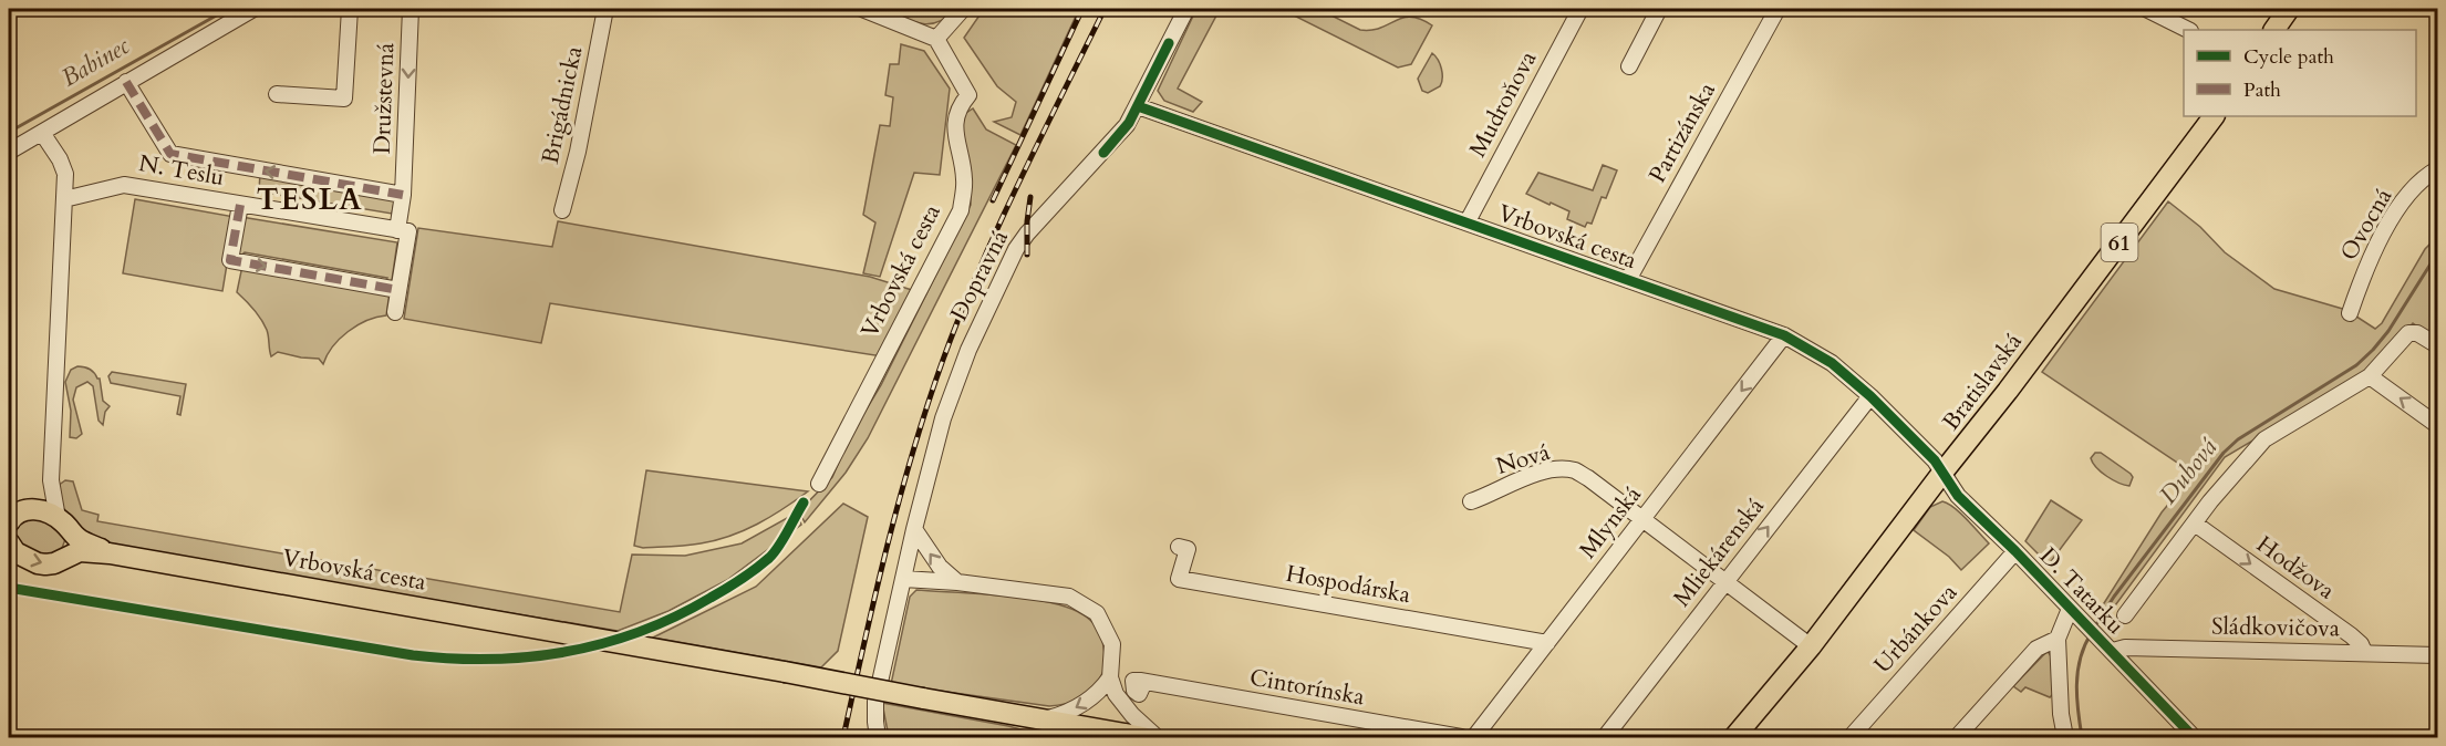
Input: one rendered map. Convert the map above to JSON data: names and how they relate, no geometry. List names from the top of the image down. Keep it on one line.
{"streets":{"main road":["Vrbovská cesta","61","Bratislavská"],"street":["Družstevná","Mudroňova","Brigádnicka","Partizánska","N. Teslu","Ovocná","Dopravná","Nová","Mlynská","Mliekárenská","Hodžova","Hospodárska","D. Tatarku","Sládkovičova","Urbánkova","Cintorínska"]},"crossings":[["Družstevná","N. Teslu"],["Mudroňova","Vrbovská cesta"],["Partizánska","Vrbovská cesta"],["Vrbovská cesta","Dopravná"],["Vrbovská cesta","Bratislavská"],["Vrbovská cesta","Mlynská"],["Vrbovská cesta","Mliekárenská"],["Vrbovská cesta","D. Tatarku"],["Bratislavská","Nová"],["Bratislavská","D. Tatarku"],["Nová","Mlynská"],["Nová","Mliekárenská"],["Mlynská","Hospodárska"],["Hodžova","Sládkovičova"],["D. Tatarku","Sládkovičova"],["D. Tatarku","Urbánkova"]],"one_way":["Družstevná","Mlynská","Mliekárenská","Hodžova"],"districts":["TESLA"],"water":["Babinec","Dubová"],"legend":["Cycle path","Path"]}
